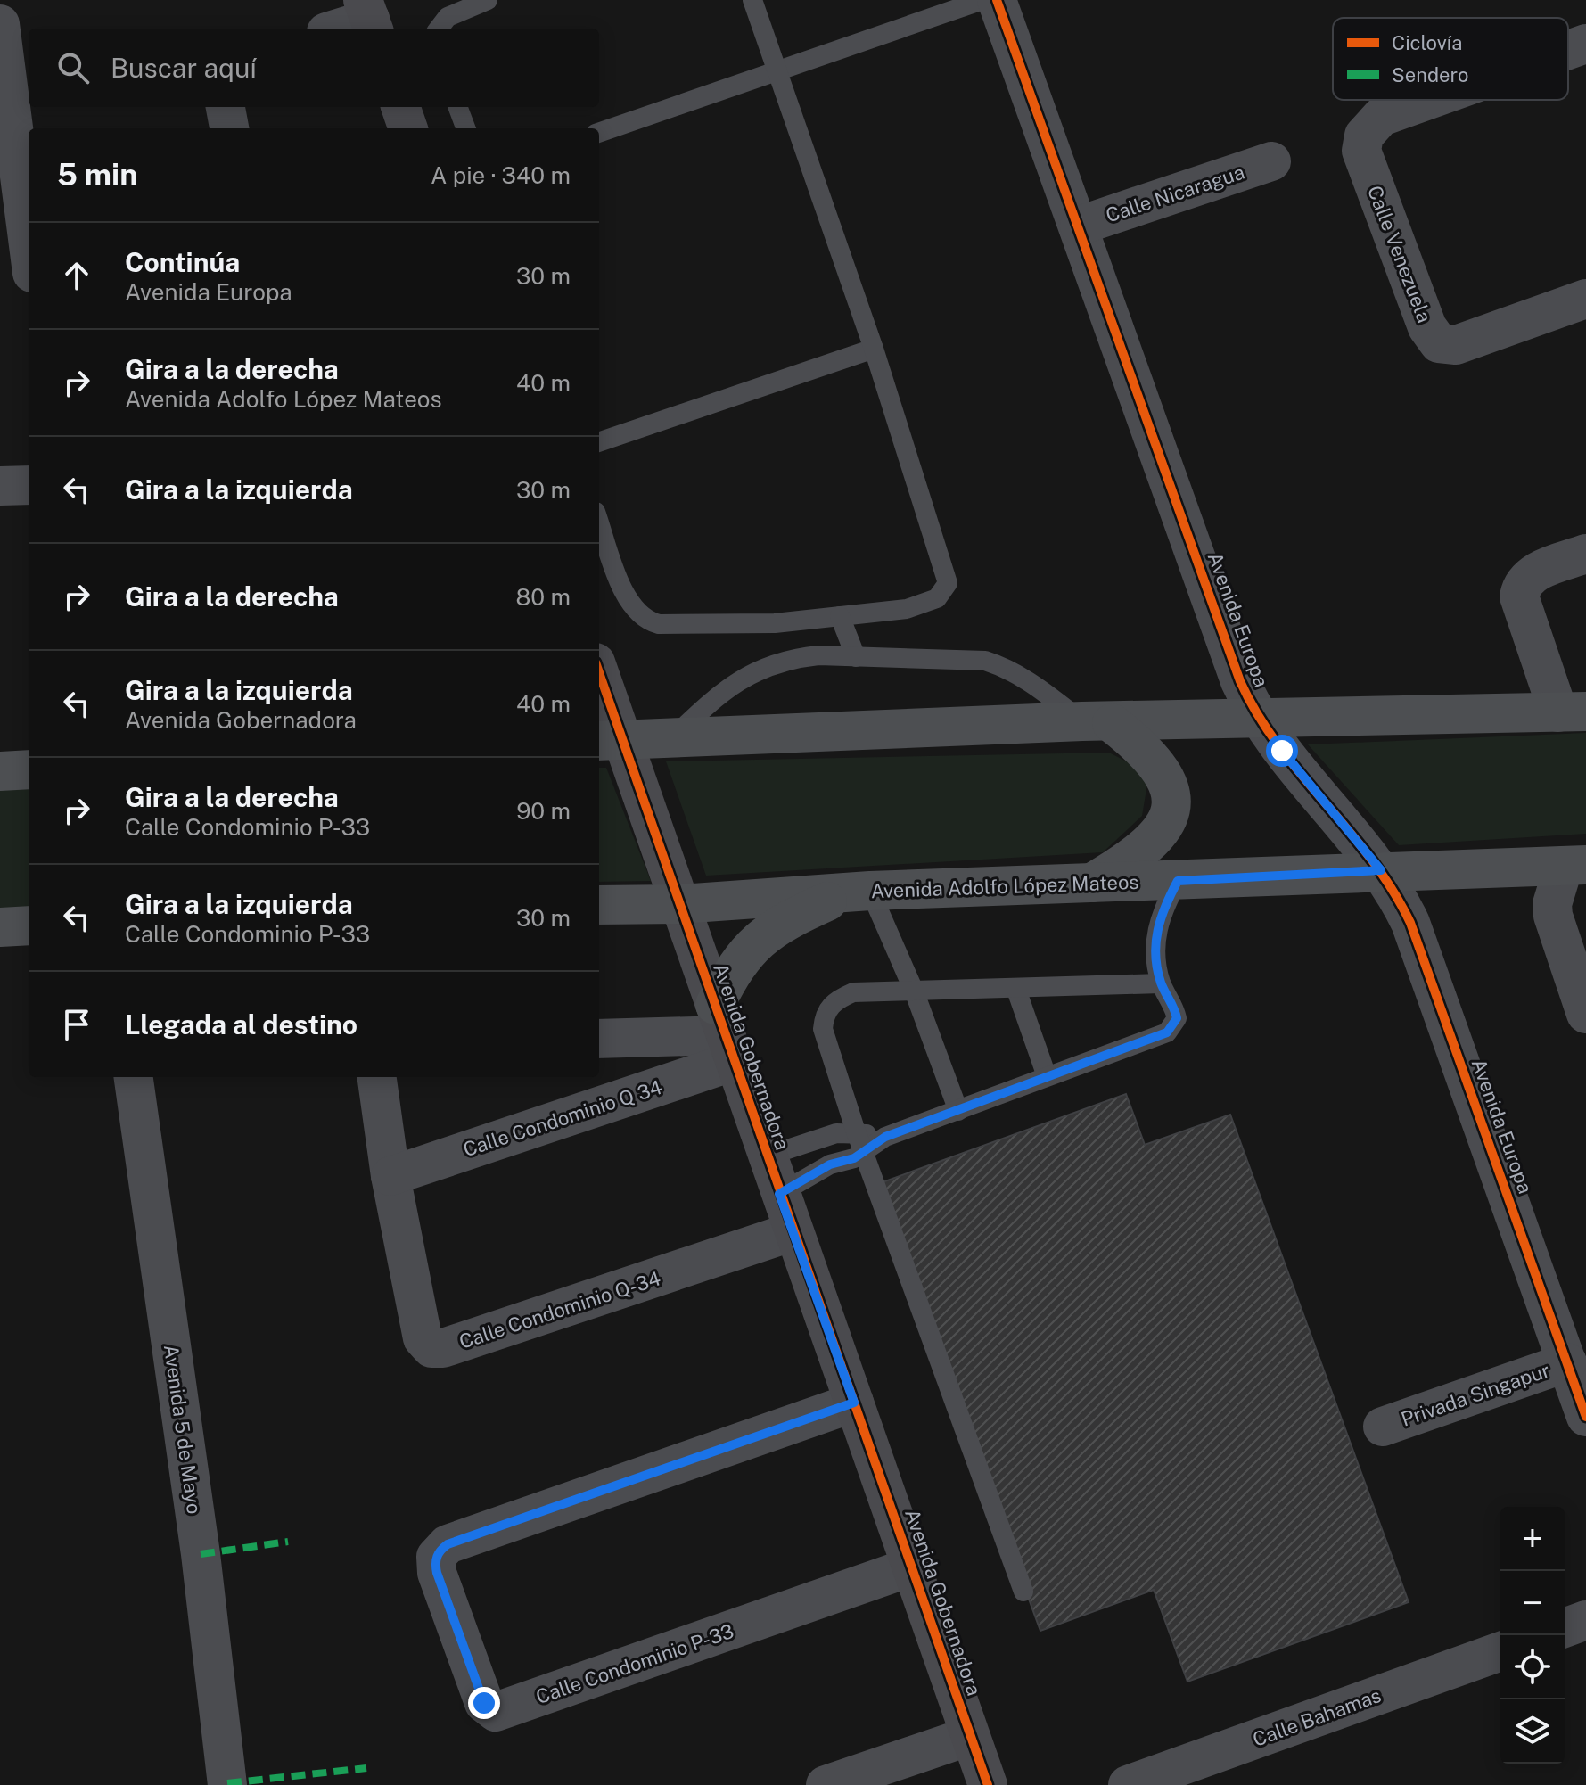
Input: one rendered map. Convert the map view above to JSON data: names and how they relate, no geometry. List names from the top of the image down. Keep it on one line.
{"streets":{"main road":["Avenida Adolfo López Mateos"],"street":["Calle Nicaragua","Calle Venezuela","Avenida Europa","Avenida Gobernadora","Calle Condominio Q 34","Calle Condominio Q-34","Privada Singapur","Avenida 5 de Mayo","Calle Condominio P-33","Calle Bahamas"]},"crossings":[["Calle Nicaragua","Avenida Europa"],["Avenida Europa","Avenida Adolfo López Mateos"],["Avenida Europa","Privada Singapur"],["Avenida Adolfo López Mateos","Avenida Gobernadora"],["Avenida Gobernadora","Calle Condominio Q 34"],["Avenida Gobernadora","Calle Condominio Q-34"],["Avenida Gobernadora","Calle Condominio P-33"],["Calle Condominio Q 34","Calle Condominio Q-34"]],"legend":["Ciclovía","Sendero"],"page":{"search":"Buscar aquí","heading":["5 min","A pie · 340 m"],"list":[["Continúa","Avenida Europa","30 m"],["Gira a la derecha","Avenida Adolfo López Mateos","40 m"],["Gira a la izquierda","30 m"],["Gira a la derecha","80 m"],["Gira a la izquierda","Avenida Gobernadora","40 m"],["Gira a la derecha","Calle Condominio P-33","90 m"],["Gira a la izquierda","Calle Condominio P-33","30 m"],"Llegada al destino"],"map_buttons":["+","−"]}}
